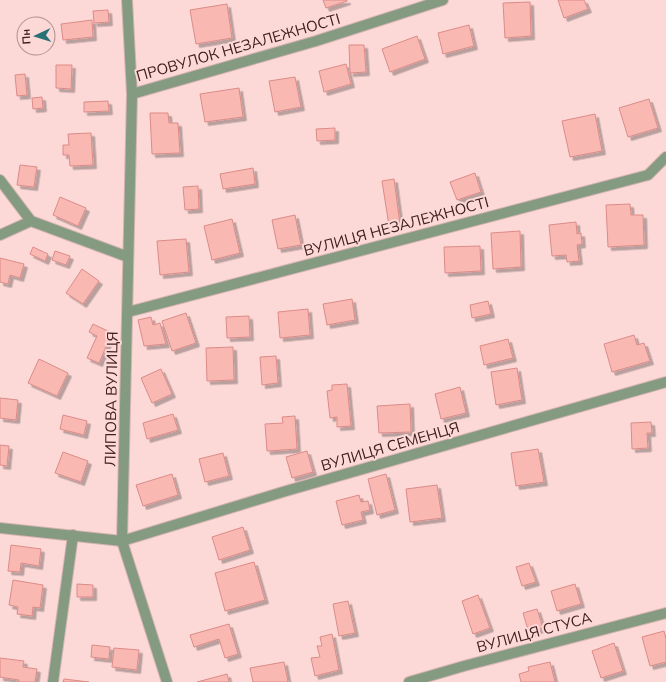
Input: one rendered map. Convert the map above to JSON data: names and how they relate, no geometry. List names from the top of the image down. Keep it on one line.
{"streets":{"street":["ПРОВУЛОК НЕЗАЛЕЖНОСТІ","ВУЛИЦЯ НЕЗАЛЕЖНОСТІ","ЛИПОВА ВУЛИЦЯ","ВУЛИЦЯ СЕМЕНЦЯ","ВУЛИЦЯ СТУСА"]},"crossings":[["ПРОВУЛОК НЕЗАЛЕЖНОСТІ","ЛИПОВА ВУЛИЦЯ"],["ВУЛИЦЯ НЕЗАЛЕЖНОСТІ","ЛИПОВА ВУЛИЦЯ"],["ЛИПОВА ВУЛИЦЯ","ВУЛИЦЯ СЕМЕНЦЯ"]],"north":"left"}
